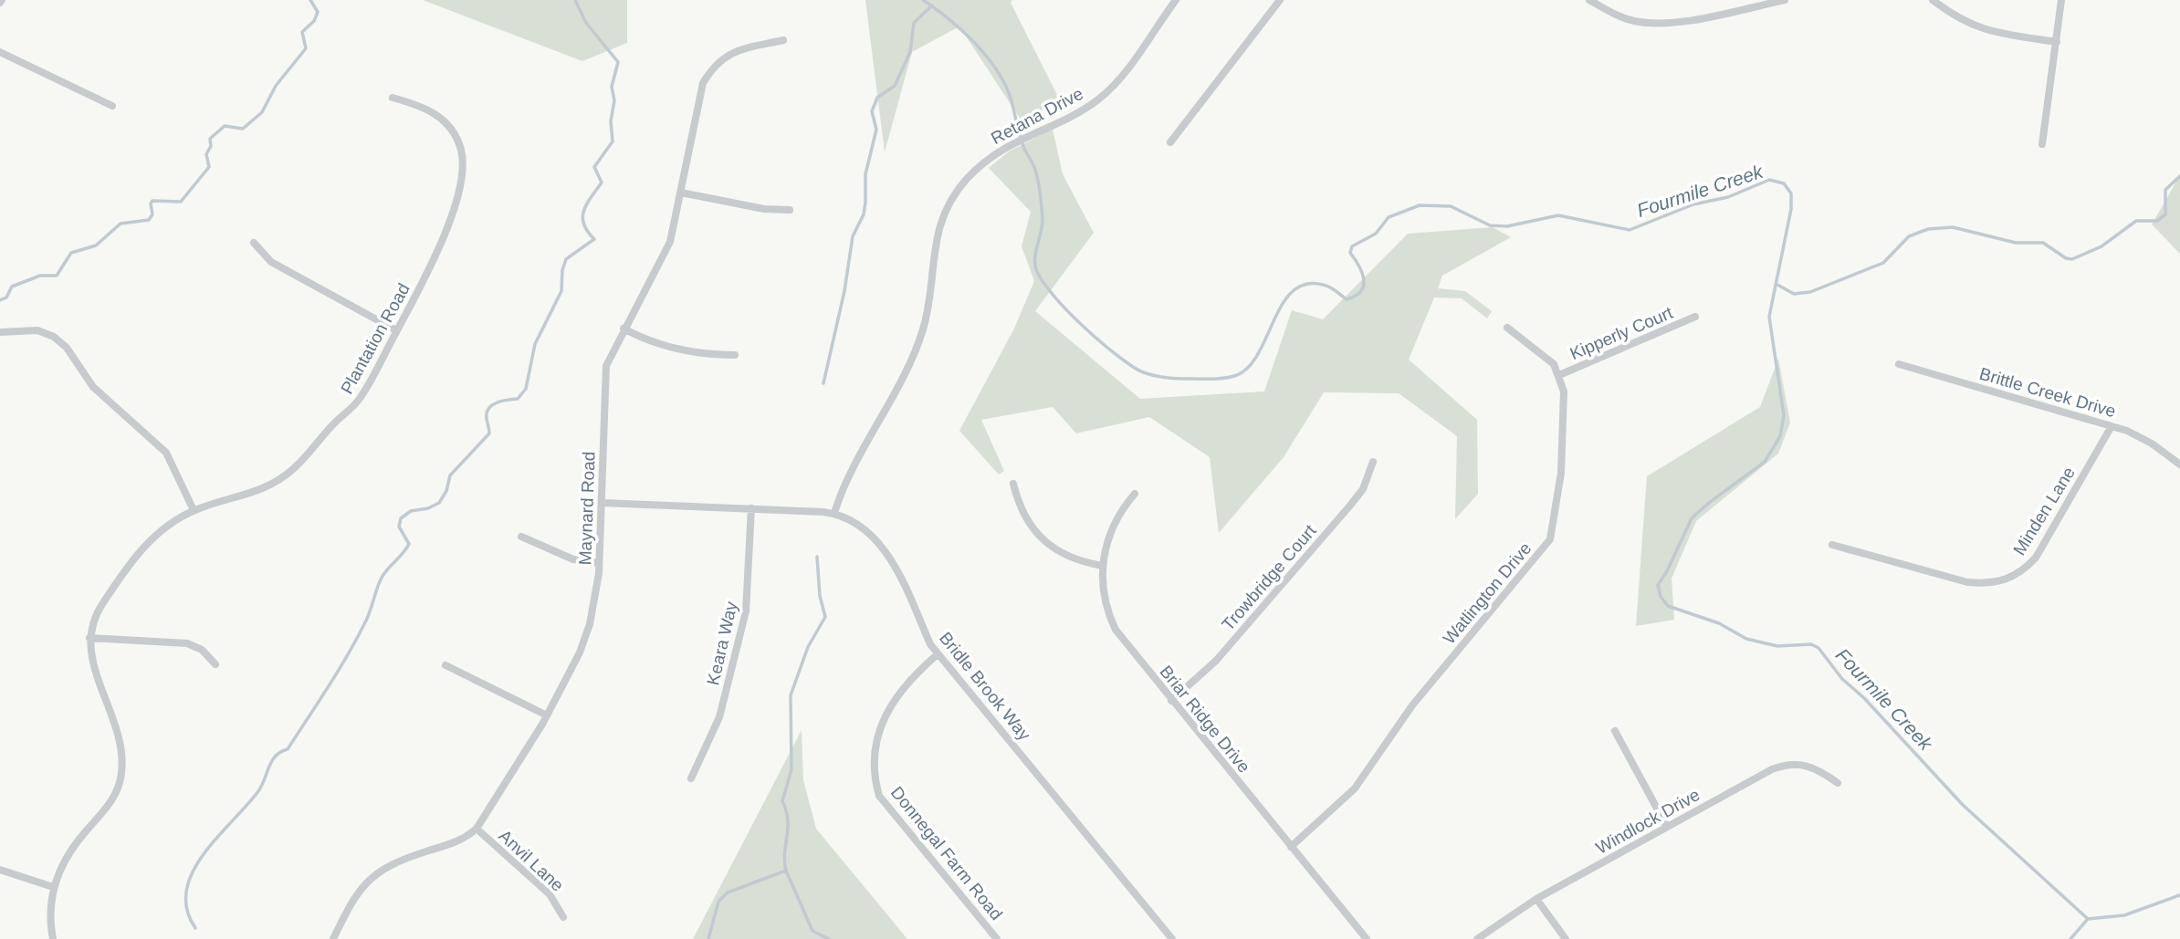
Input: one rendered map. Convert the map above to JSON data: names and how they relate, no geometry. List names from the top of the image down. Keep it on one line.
{"streets":{"street":["Retana Drive","Kipperly Court","Plantation Road","Brittle Creek Drive","Maynard Road","Minden Lane","Trowbridge Court","Watlington Drive","Keara Way","Bridle Brook Way","Briar Ridge Drive","Windlock Drive","Donnegal Farm Road","Anvil Lane"]},"crossings":[["Retana Drive","Bridle Brook Way"],["Kipperly Court","Watlington Drive"],["Brittle Creek Drive","Minden Lane"],["Maynard Road","Bridle Brook Way"],["Maynard Road","Anvil Lane"],["Trowbridge Court","Briar Ridge Drive"],["Watlington Drive","Briar Ridge Drive"],["Keara Way","Bridle Brook Way"],["Bridle Brook Way","Donnegal Farm Road"]],"water":["Fourmile Creek"]}
